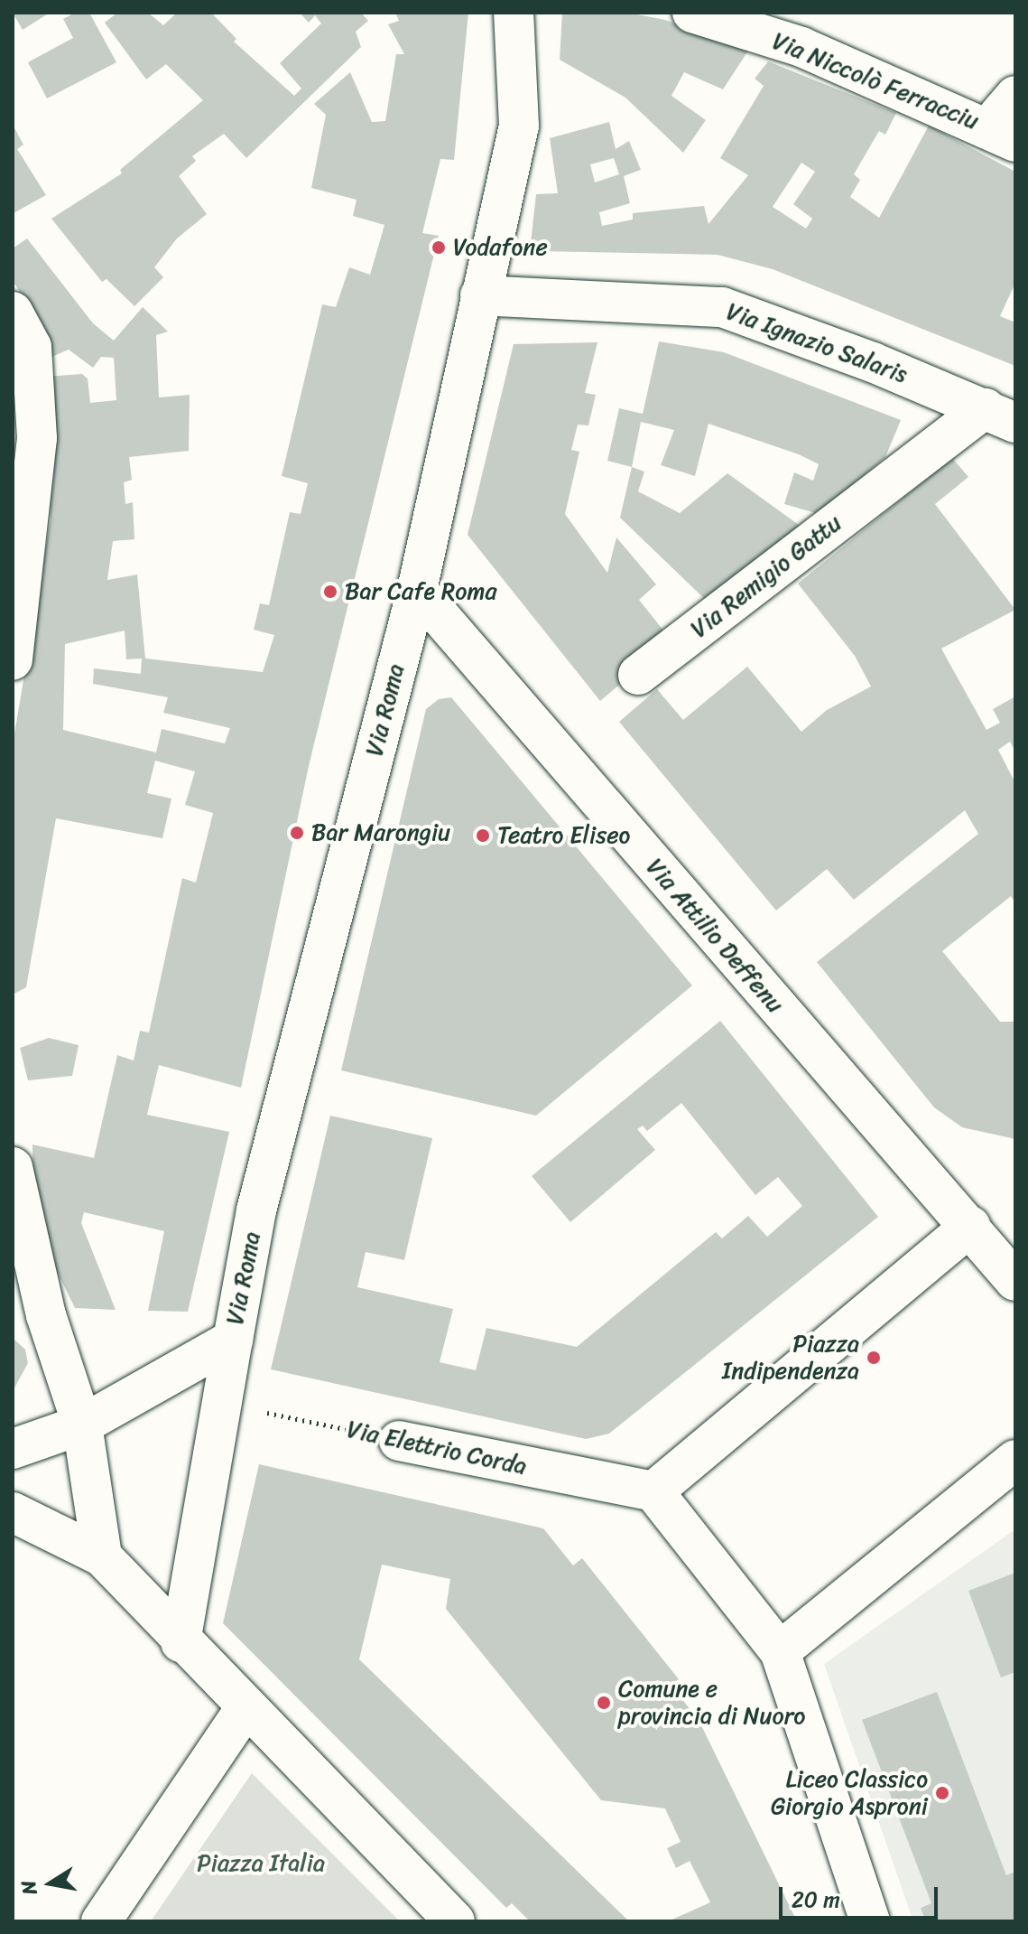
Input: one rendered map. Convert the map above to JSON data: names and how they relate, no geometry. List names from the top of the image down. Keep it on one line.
{"streets":{"street":["Via Niccolò Ferracciu","Via Ignazio Salaris","Via Remigio Gattu","Via Roma","Via Attilio Deffenu","Via Elettrio Corda"]},"crossings":[["Via Ignazio Salaris","Via Remigio Gattu"],["Via Ignazio Salaris","Via Roma"],["Via Roma","Via Attilio Deffenu"],["Via Roma","Via Elettrio Corda"]],"parks":["Piazza Italia"],"places":["Vodafone","Bar Cafe Roma","Bar Marongiu","Teatro Eliseo","Piazza Indipendenza","Comune e provincia di Nuoro","Liceo Classico Giorgio Asproni"],"scale_bar":"20 m","north":"left"}
